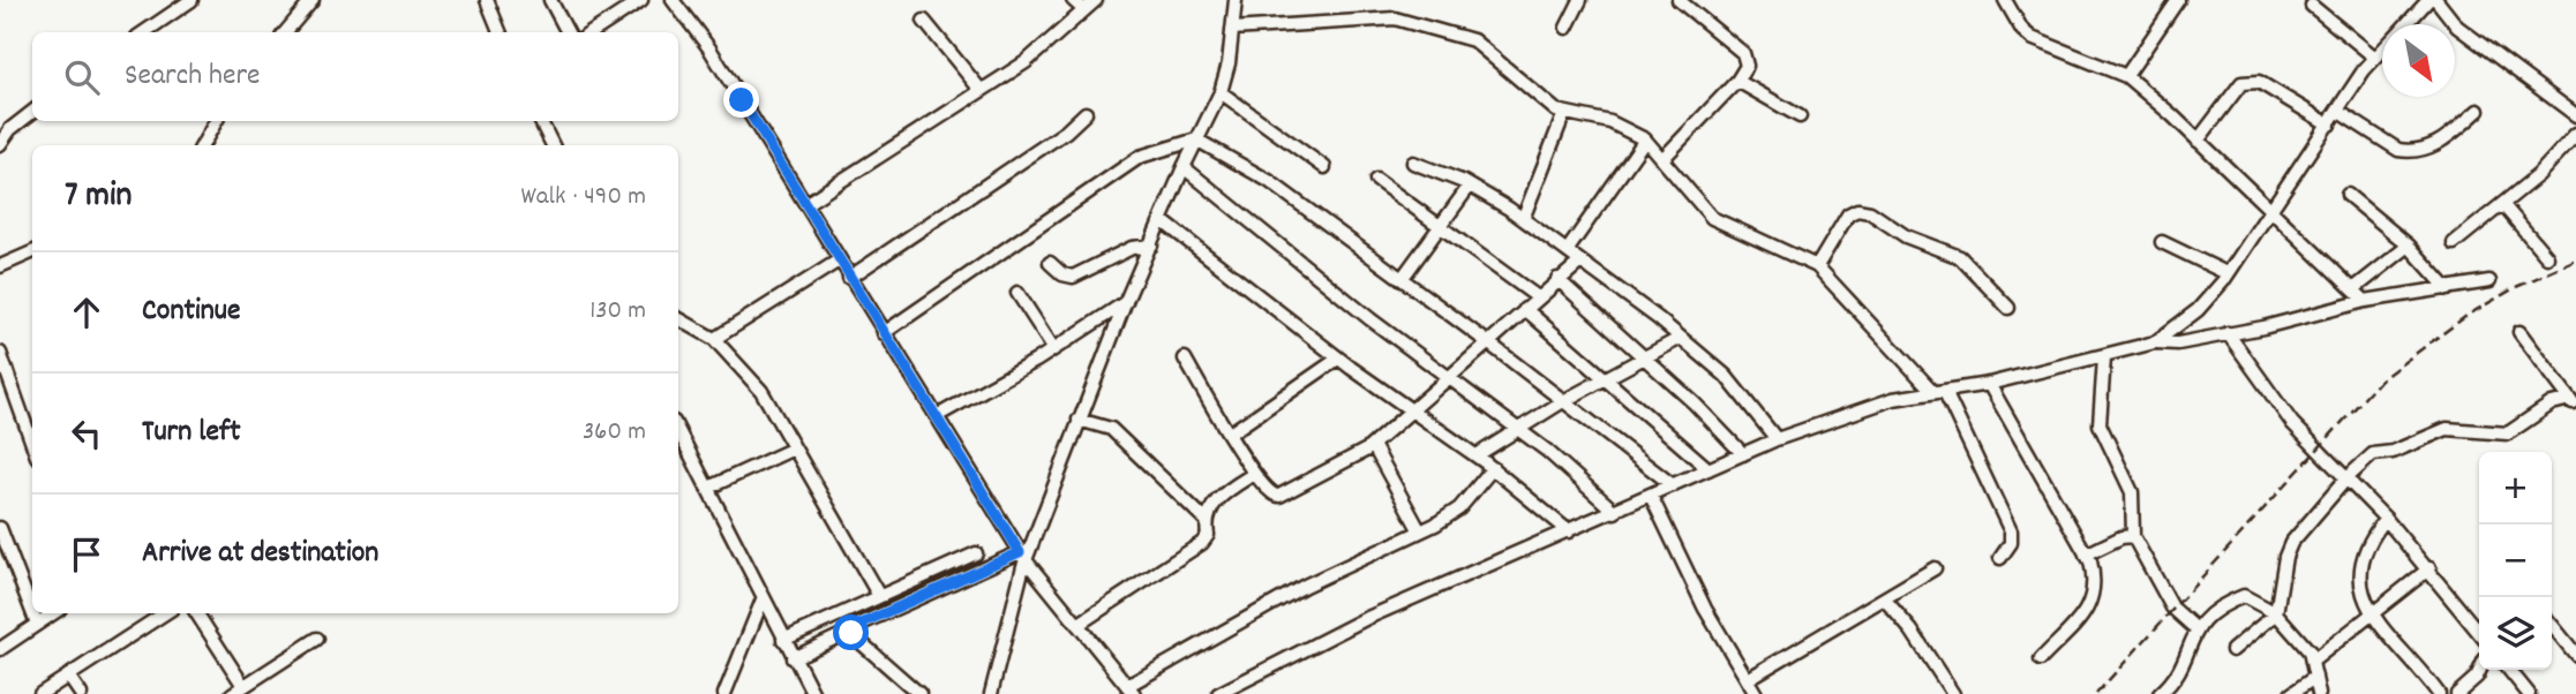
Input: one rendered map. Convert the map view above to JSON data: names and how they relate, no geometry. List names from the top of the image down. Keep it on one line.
{"north":"bottom right","page":{"search":"Search here","heading":["7 min","Walk · 490 m"],"list":[["Continue","130 m"],["Turn left","360 m"],"Arrive at destination"],"map_buttons":["+","−"]}}
